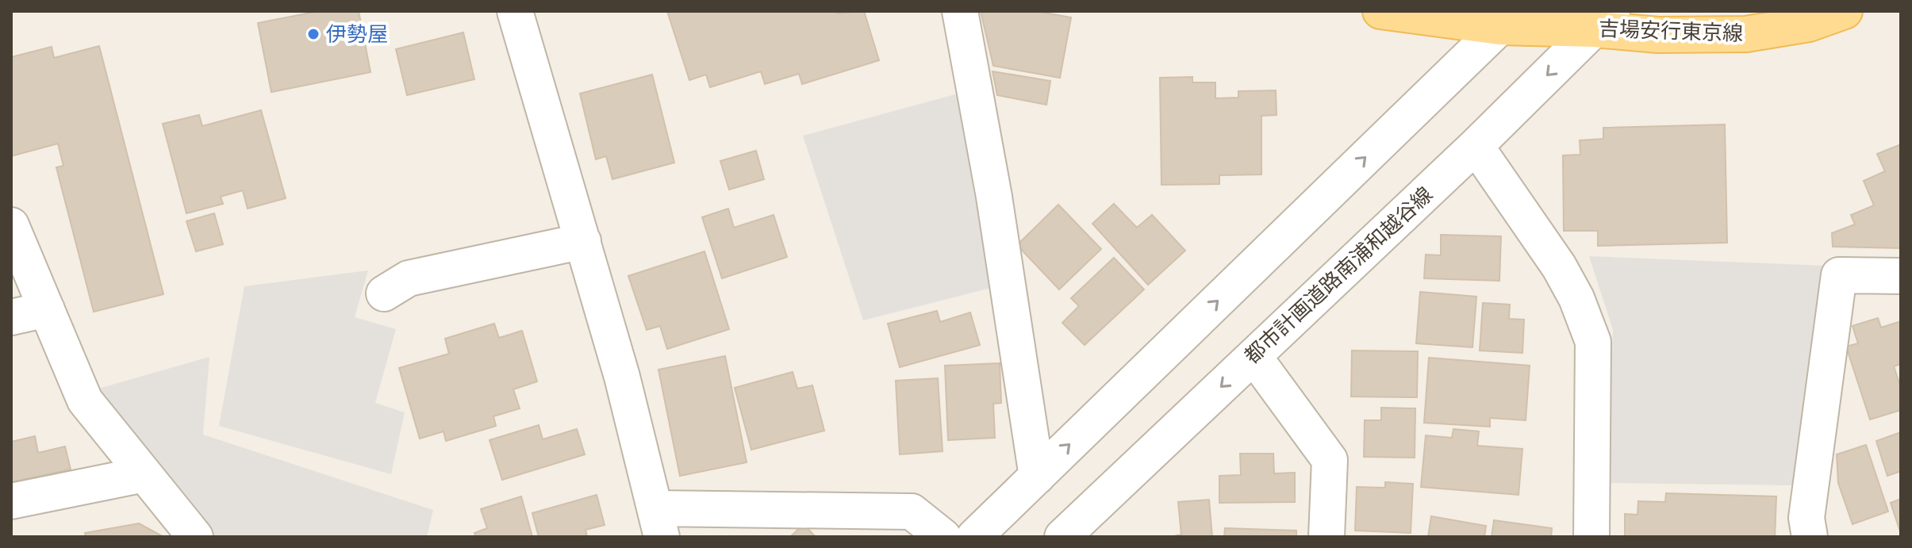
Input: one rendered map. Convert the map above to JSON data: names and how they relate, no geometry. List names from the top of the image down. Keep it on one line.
{"streets":{"main road":["吉場安行東京線"],"street":["都市計画道路南浦和越谷線"]},"crossings":[["吉場安行東京線","都市計画道路南浦和越谷線"]],"places":["伊勢屋"]}
